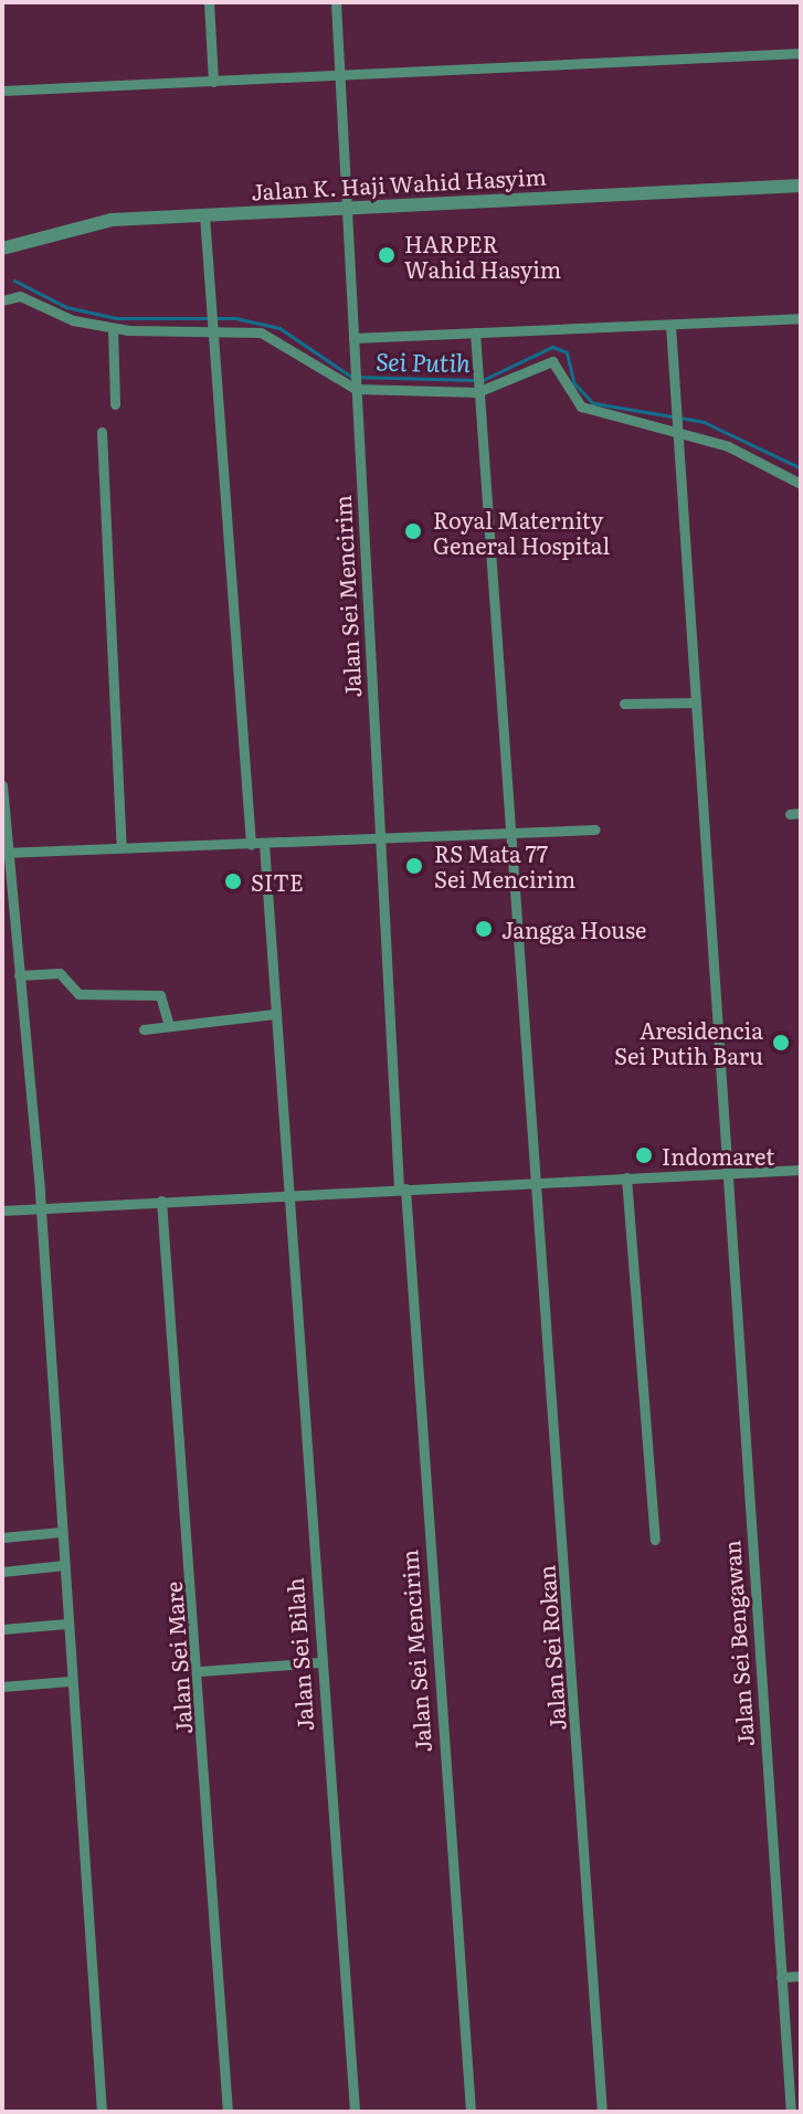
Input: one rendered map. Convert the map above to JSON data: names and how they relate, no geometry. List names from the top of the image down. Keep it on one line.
{"streets":{"street":["Jalan K. Haji Wahid Hasyim","Jalan Sei Mencirim","Jalan Sei Bengawan","Jalan Sei Rokan","Jalan Sei Bilah","Jalan Sei Mare"]},"crossings":[["Jalan K. Haji Wahid Hasyim","Jalan Sei Mencirim"]],"water":["Sei Putih"],"places":["HARPER Wahid Hasyim","Royal Maternity General Hospital","RS Mata 77 Sei Mencirim","SITE","Jangga House","Aresidencia Sei Putih Baru","Indomaret"]}
